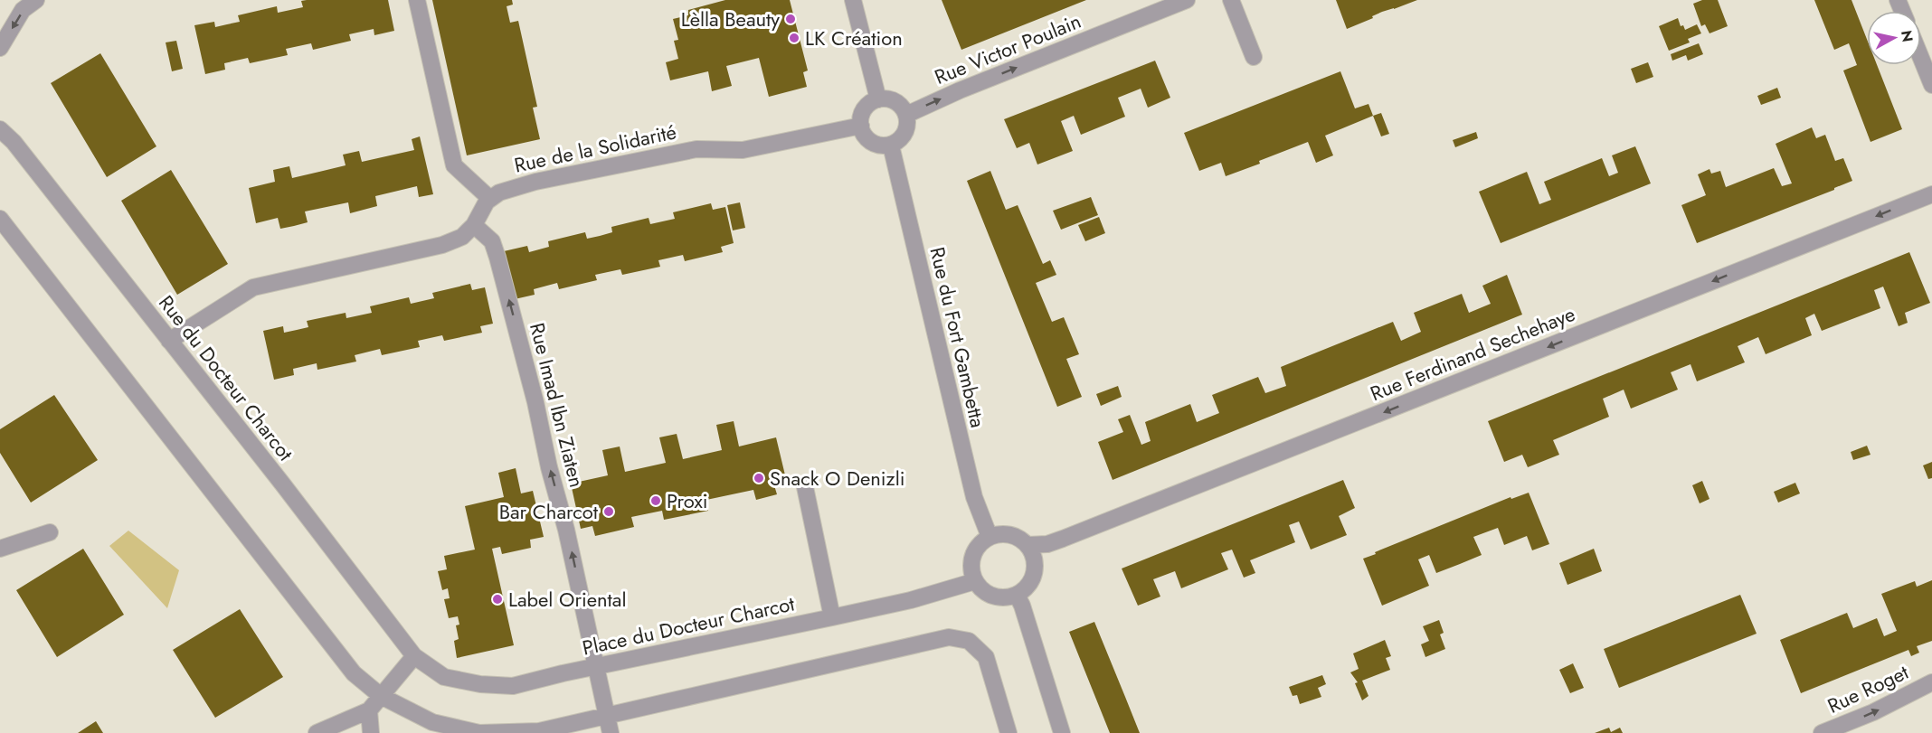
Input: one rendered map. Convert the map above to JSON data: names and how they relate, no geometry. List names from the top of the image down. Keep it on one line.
{"streets":{"street":["Rue Victor Poulain","Rue de la Solidarité","Rue du Fort Gambetta","Rue Ferdinand Sechehaye","Rue du Docteur Charcot","Rue Imad Ibn Ziaten","Place du Docteur Charcot","Rue Roget"]},"crossings":[["Rue Victor Poulain","Rue de la Solidarité"],["Rue Victor Poulain","Rue du Fort Gambetta"],["Rue de la Solidarité","Rue du Fort Gambetta"],["Rue du Fort Gambetta","Rue Ferdinand Sechehaye"],["Rue du Fort Gambetta","Place du Docteur Charcot"],["Rue Ferdinand Sechehaye","Place du Docteur Charcot"],["Rue du Docteur Charcot","Place du Docteur Charcot"],["Rue Imad Ibn Ziaten","Place du Docteur Charcot"]],"one_way":["Rue Victor Poulain","Rue Ferdinand Sechehaye","Rue Imad Ibn Ziaten","Rue Roget"],"places":["Lèlla Beauty","LK Création","Snack O Denizli","Proxi","Bar Charcot","Label Oriental"],"north":"right"}
